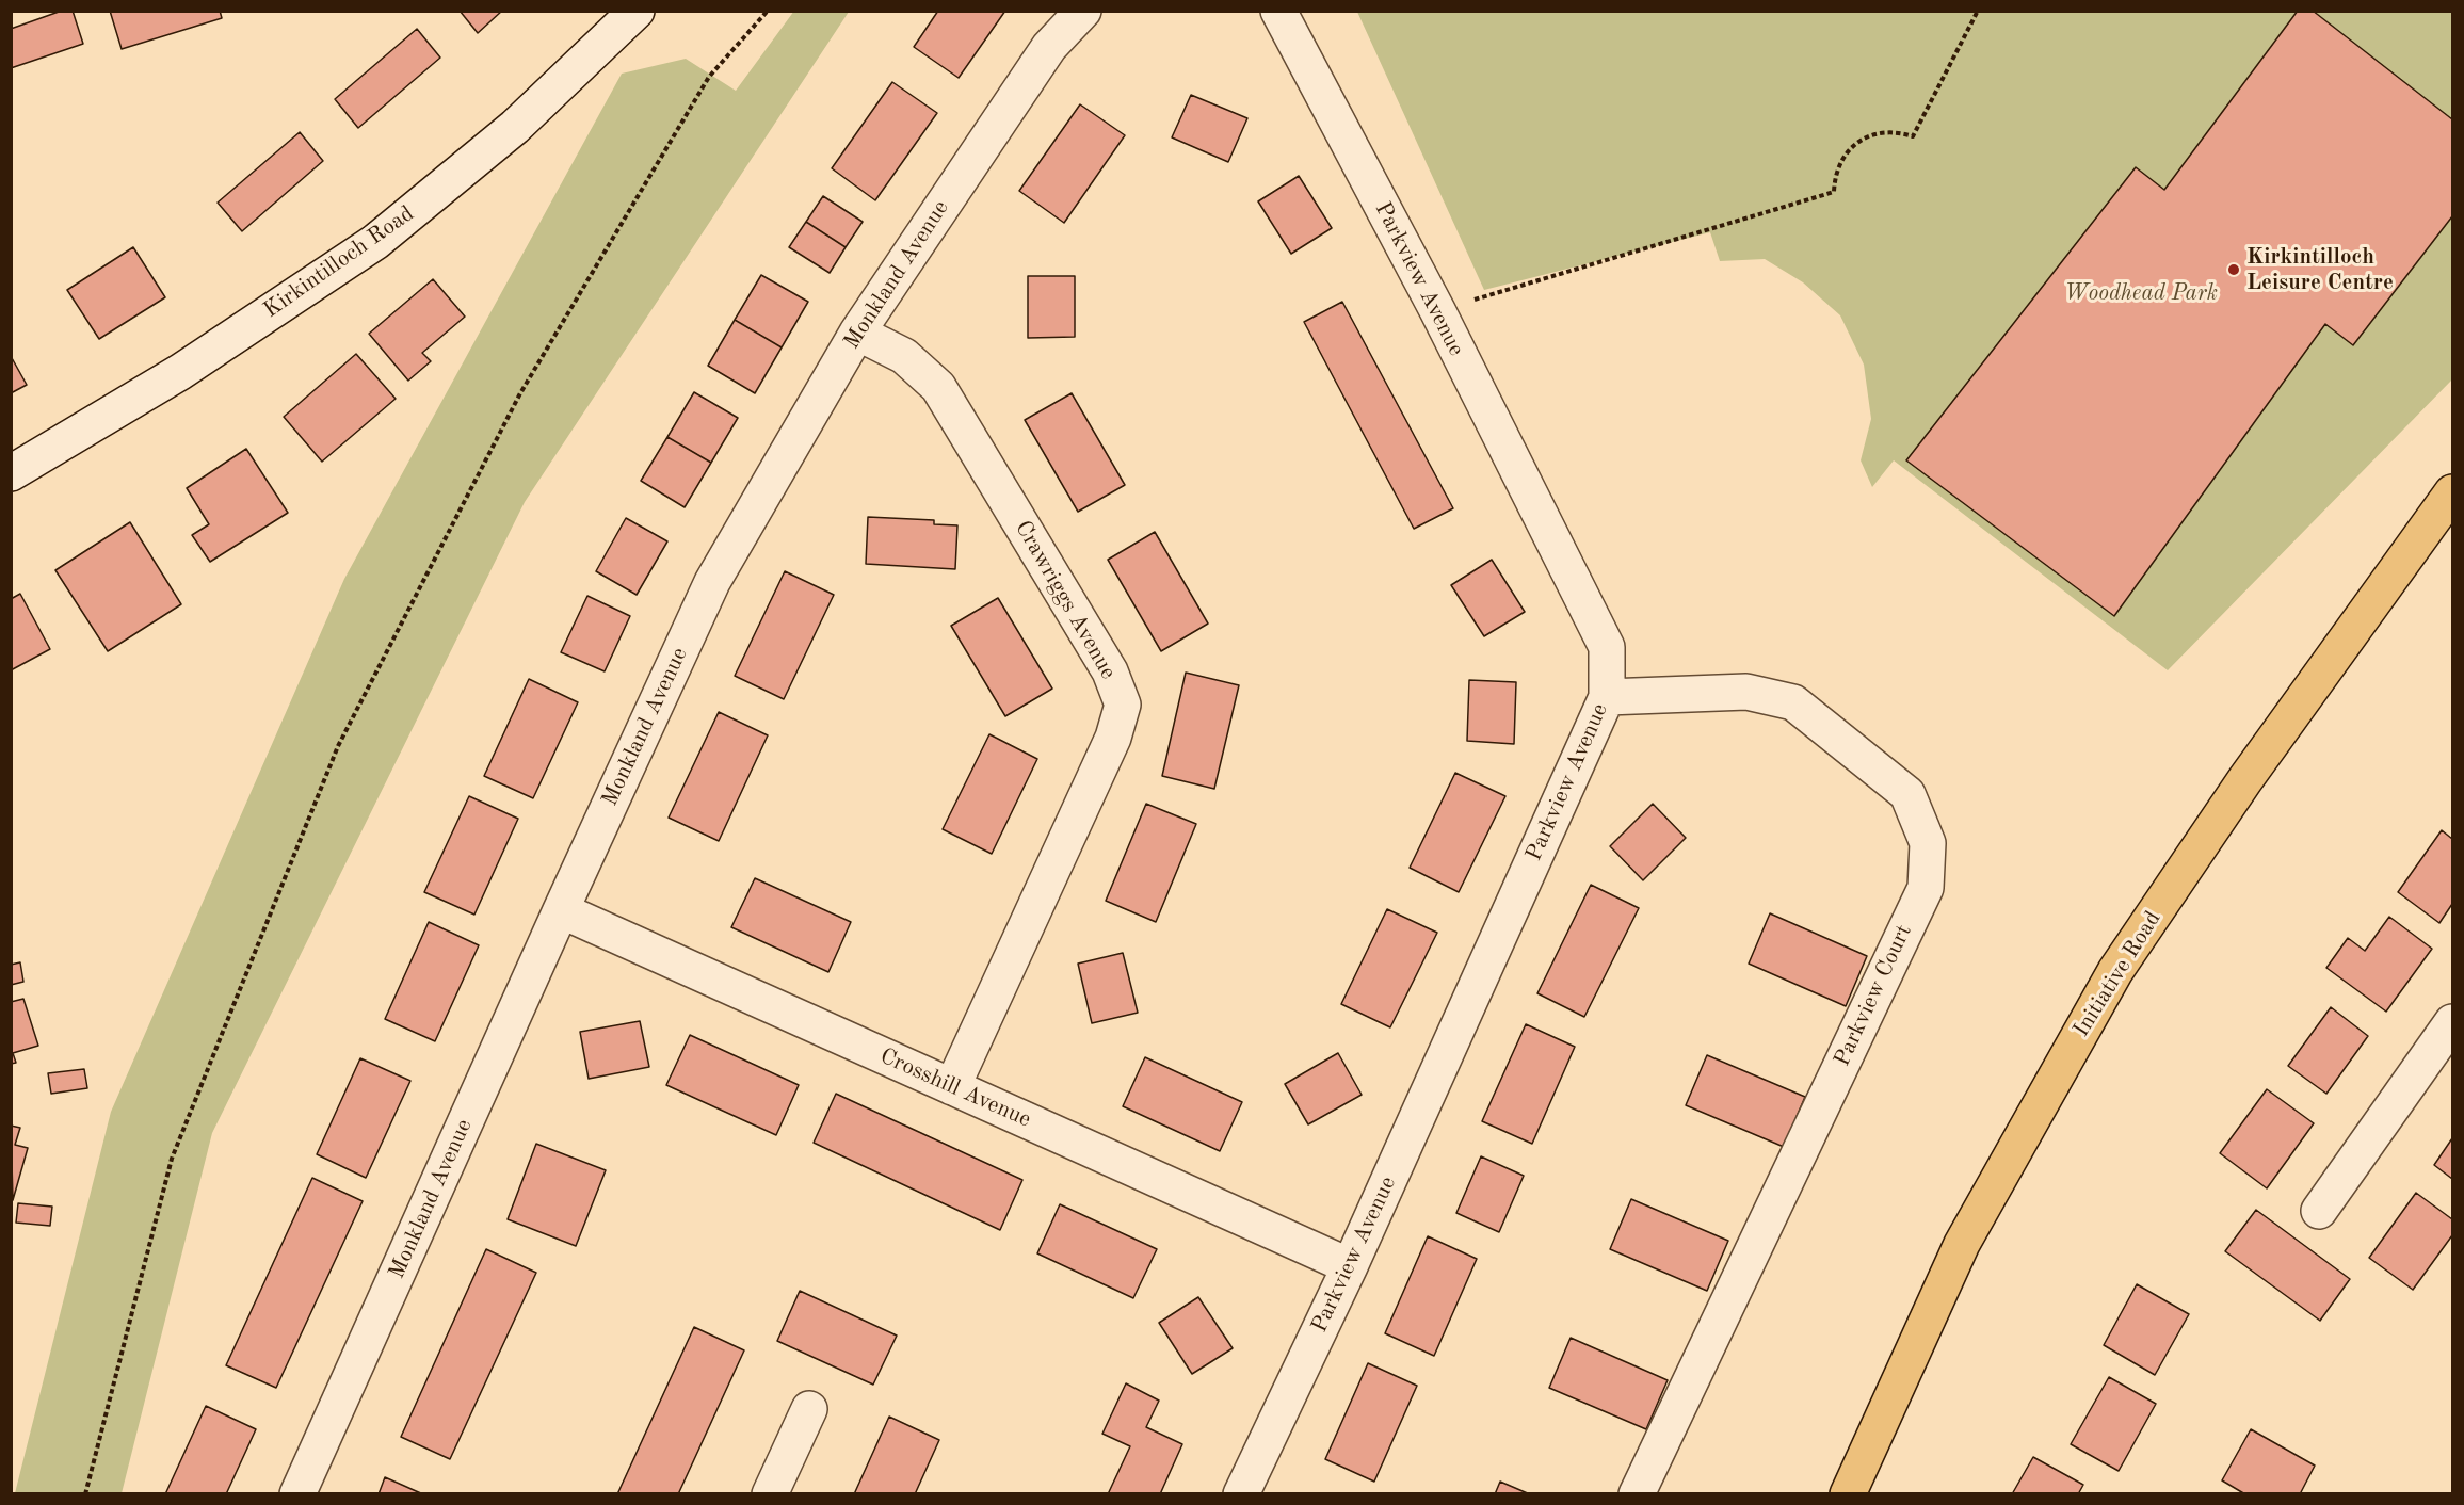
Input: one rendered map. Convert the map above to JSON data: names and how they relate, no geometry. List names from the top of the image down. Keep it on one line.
{"streets":{"main road":["Initiative Road"],"street":["Kirkintilloch Road","Monkland Avenue","Parkview Avenue","Crawriggs Avenue","Parkview Court","Crosshill Avenue"]},"crossings":[["Monkland Avenue","Crawriggs Avenue"],["Monkland Avenue","Crosshill Avenue"],["Parkview Avenue","Parkview Court"],["Parkview Avenue","Crosshill Avenue"],["Crawriggs Avenue","Crosshill Avenue"]],"parks":["Woodhead Park"],"places":["Kirkintilloch Leisure Centre"]}
